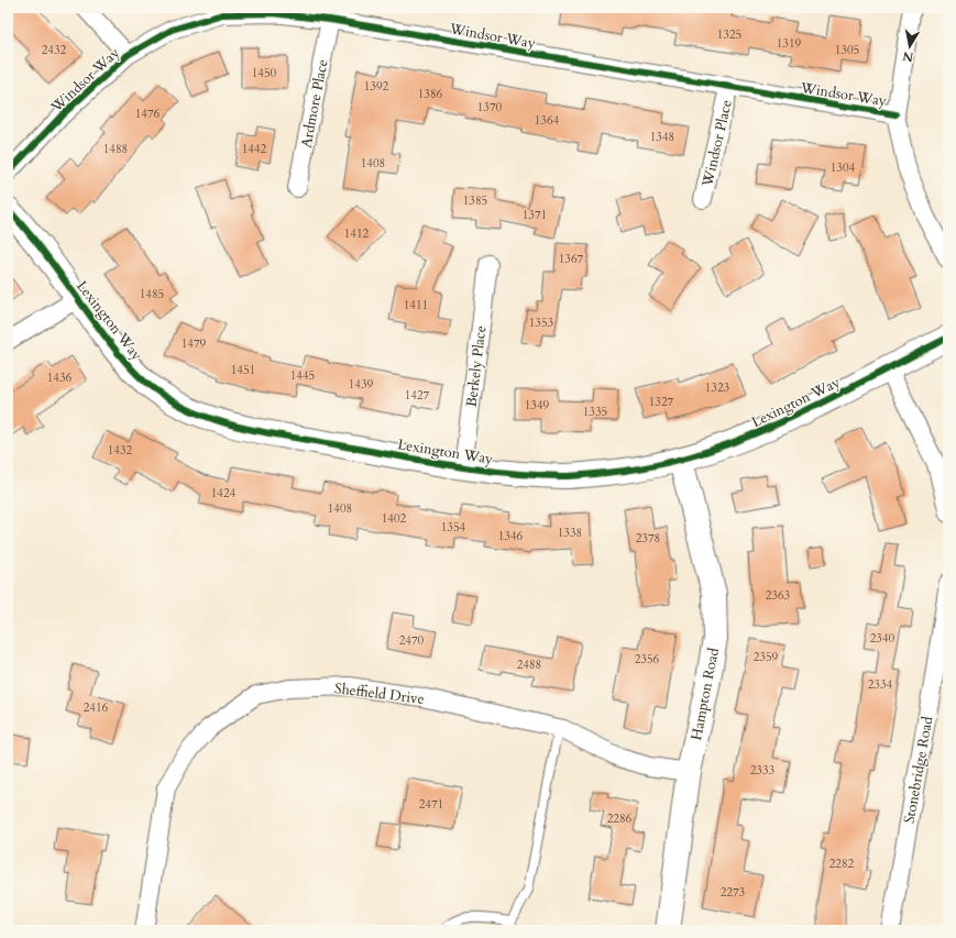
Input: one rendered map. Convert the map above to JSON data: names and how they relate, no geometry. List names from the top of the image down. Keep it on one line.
{"streets":{"street":["Windsor Way","Ardmore Place","Windsor Place","Lexington Way","Berkely Place","Sheffield Drive","Hampton Road","Stonebridge Road"]},"crossings":[["Windsor Way","Ardmore Place"],["Windsor Way","Windsor Place"],["Lexington Way","Berkely Place"],["Lexington Way","Hampton Road"],["Sheffield Drive","Hampton Road"]],"house_numbers":["1325","1319","2432","1305","1450","1392","1386","1370","1476","1364","1348","1488","1442","1408","1304","1385","1371","1412","1367","1485","1411","1353","1479","1451","1445","1436","1439","1323","1427","1327","1349","1335","1432","1424","1408","1402","1354","1338","1346","2378","2363","2340","2470","2359","2356","2488","2334","2416","2333","2471","2286","2282","2273"],"north":"bottom"}
